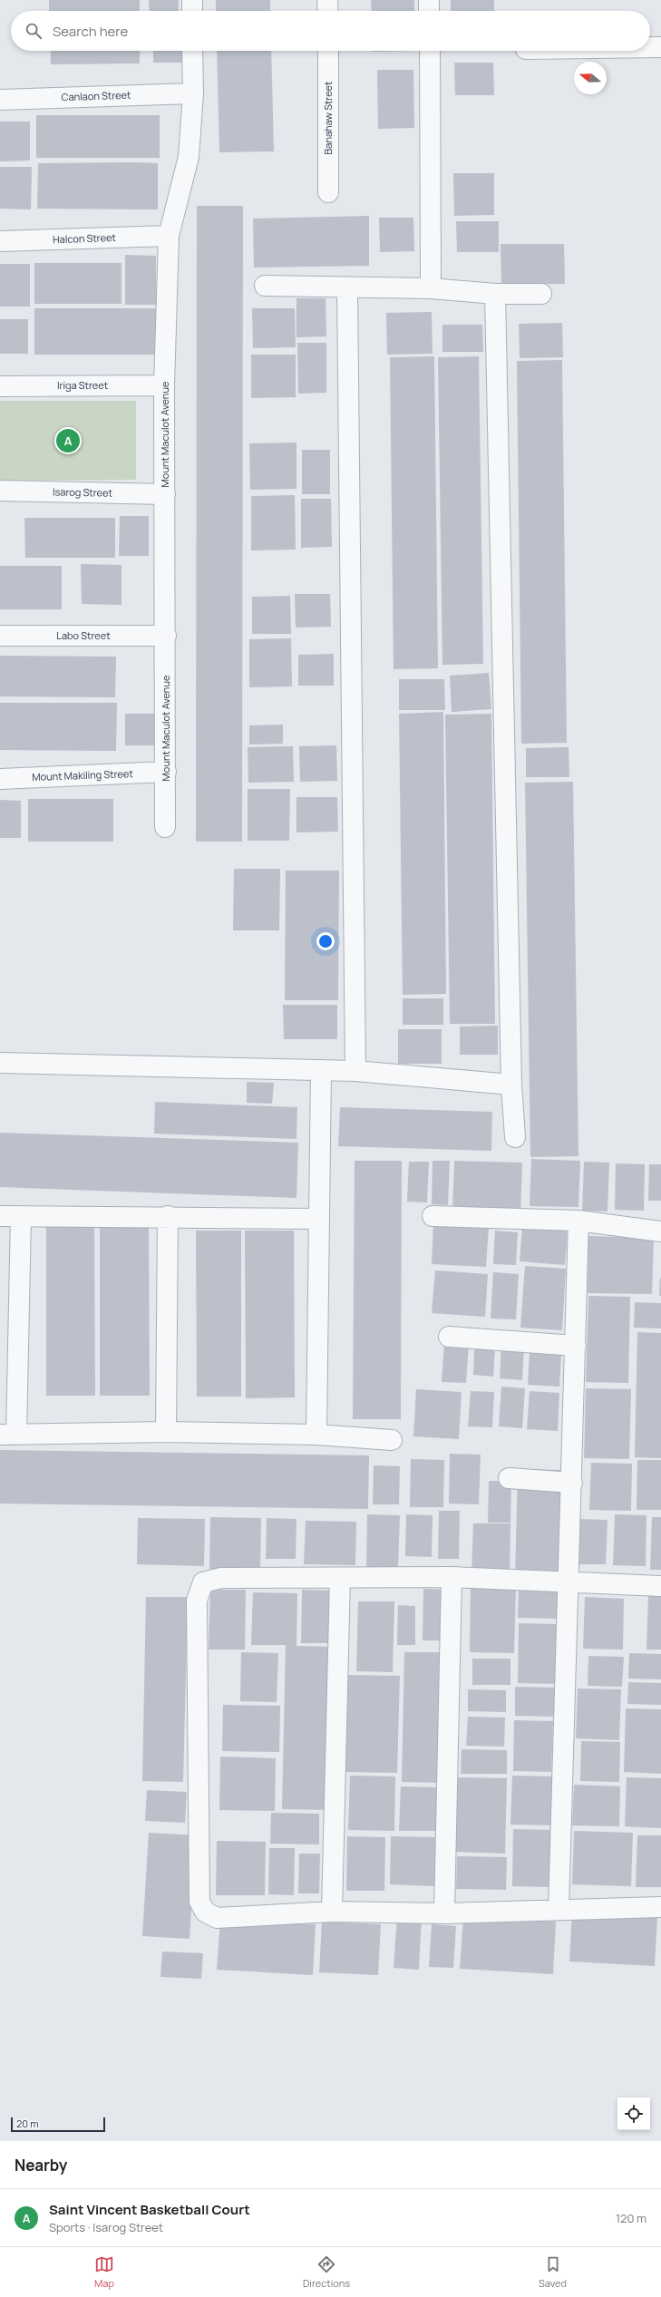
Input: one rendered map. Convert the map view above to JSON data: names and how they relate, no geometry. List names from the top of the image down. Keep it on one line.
{"streets":{"street":["Canlaon Street","Banahaw Street","Halcon Street","Iriga Street","Mount Maculot Avenue","Isarog Street","Labo Street","Mount Makiling Street"]},"crossings":[["Canlaon Street","Mount Maculot Avenue"],["Halcon Street","Mount Maculot Avenue"],["Iriga Street","Mount Maculot Avenue"],["Mount Maculot Avenue","Isarog Street"],["Mount Maculot Avenue","Labo Street"],["Mount Maculot Avenue","Mount Makiling Street"]],"scale_bar":"20 m","north":"left","page":{"search":"Search here","pins":"A","scale":"20 m","heading":"Nearby","list":[{"mark":"A","name":"Saint Vincent Basketball Court","note":"Sports · Isarog Street","value":"120 m"}],"nav":["Map","Directions","Saved"]}}
